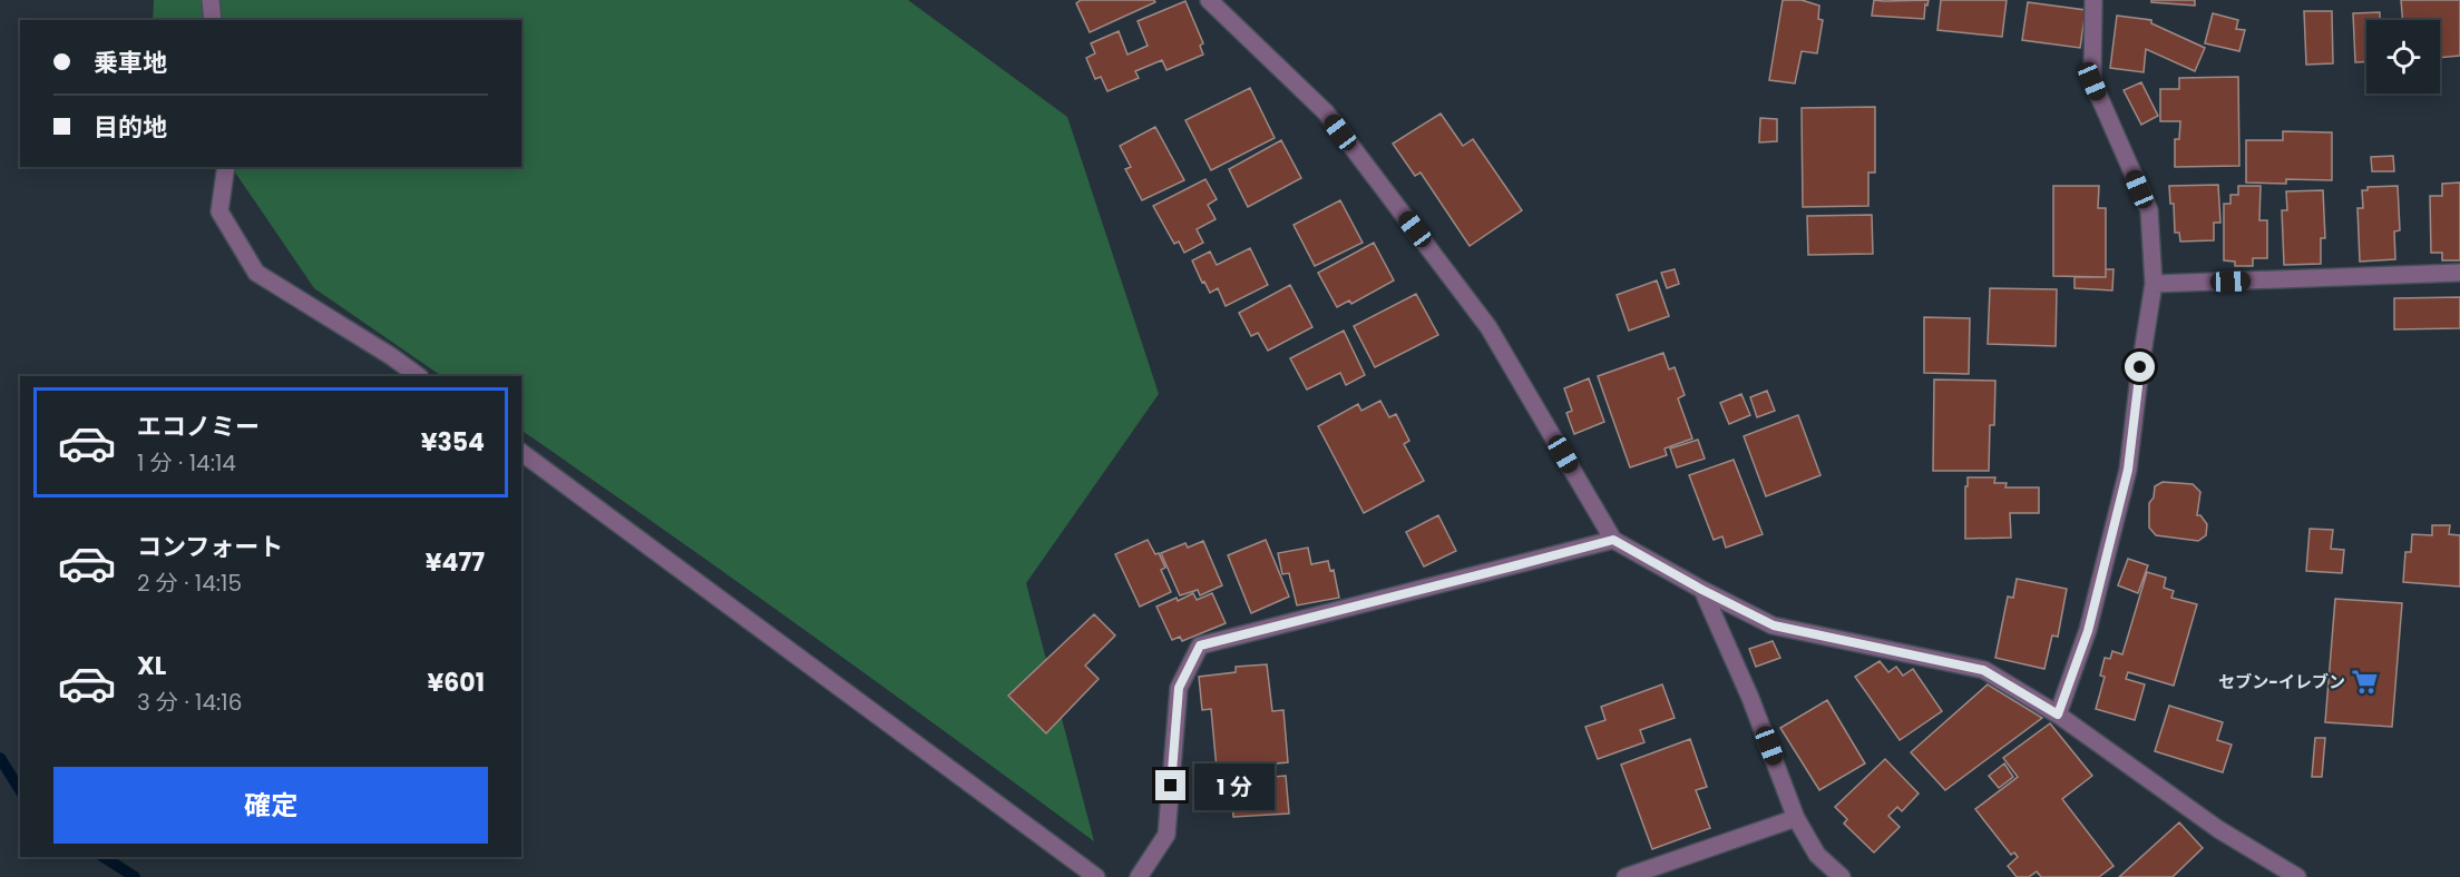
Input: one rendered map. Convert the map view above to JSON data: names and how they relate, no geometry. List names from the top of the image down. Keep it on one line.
{"places":{"supermarket":["セブン-イレブン"]},"page":{"banner":["乗車地","目的地"],"list":[{"name":"エコノミー","note":"1 分 · 14:14","value":"¥354"},{"name":"コンフォート","note":"2 分 · 14:15","value":"¥477"},{"name":"XL","note":"3 分 · 14:16","value":"¥601"}],"buttons":"確定","bubble":"1 分"}}
